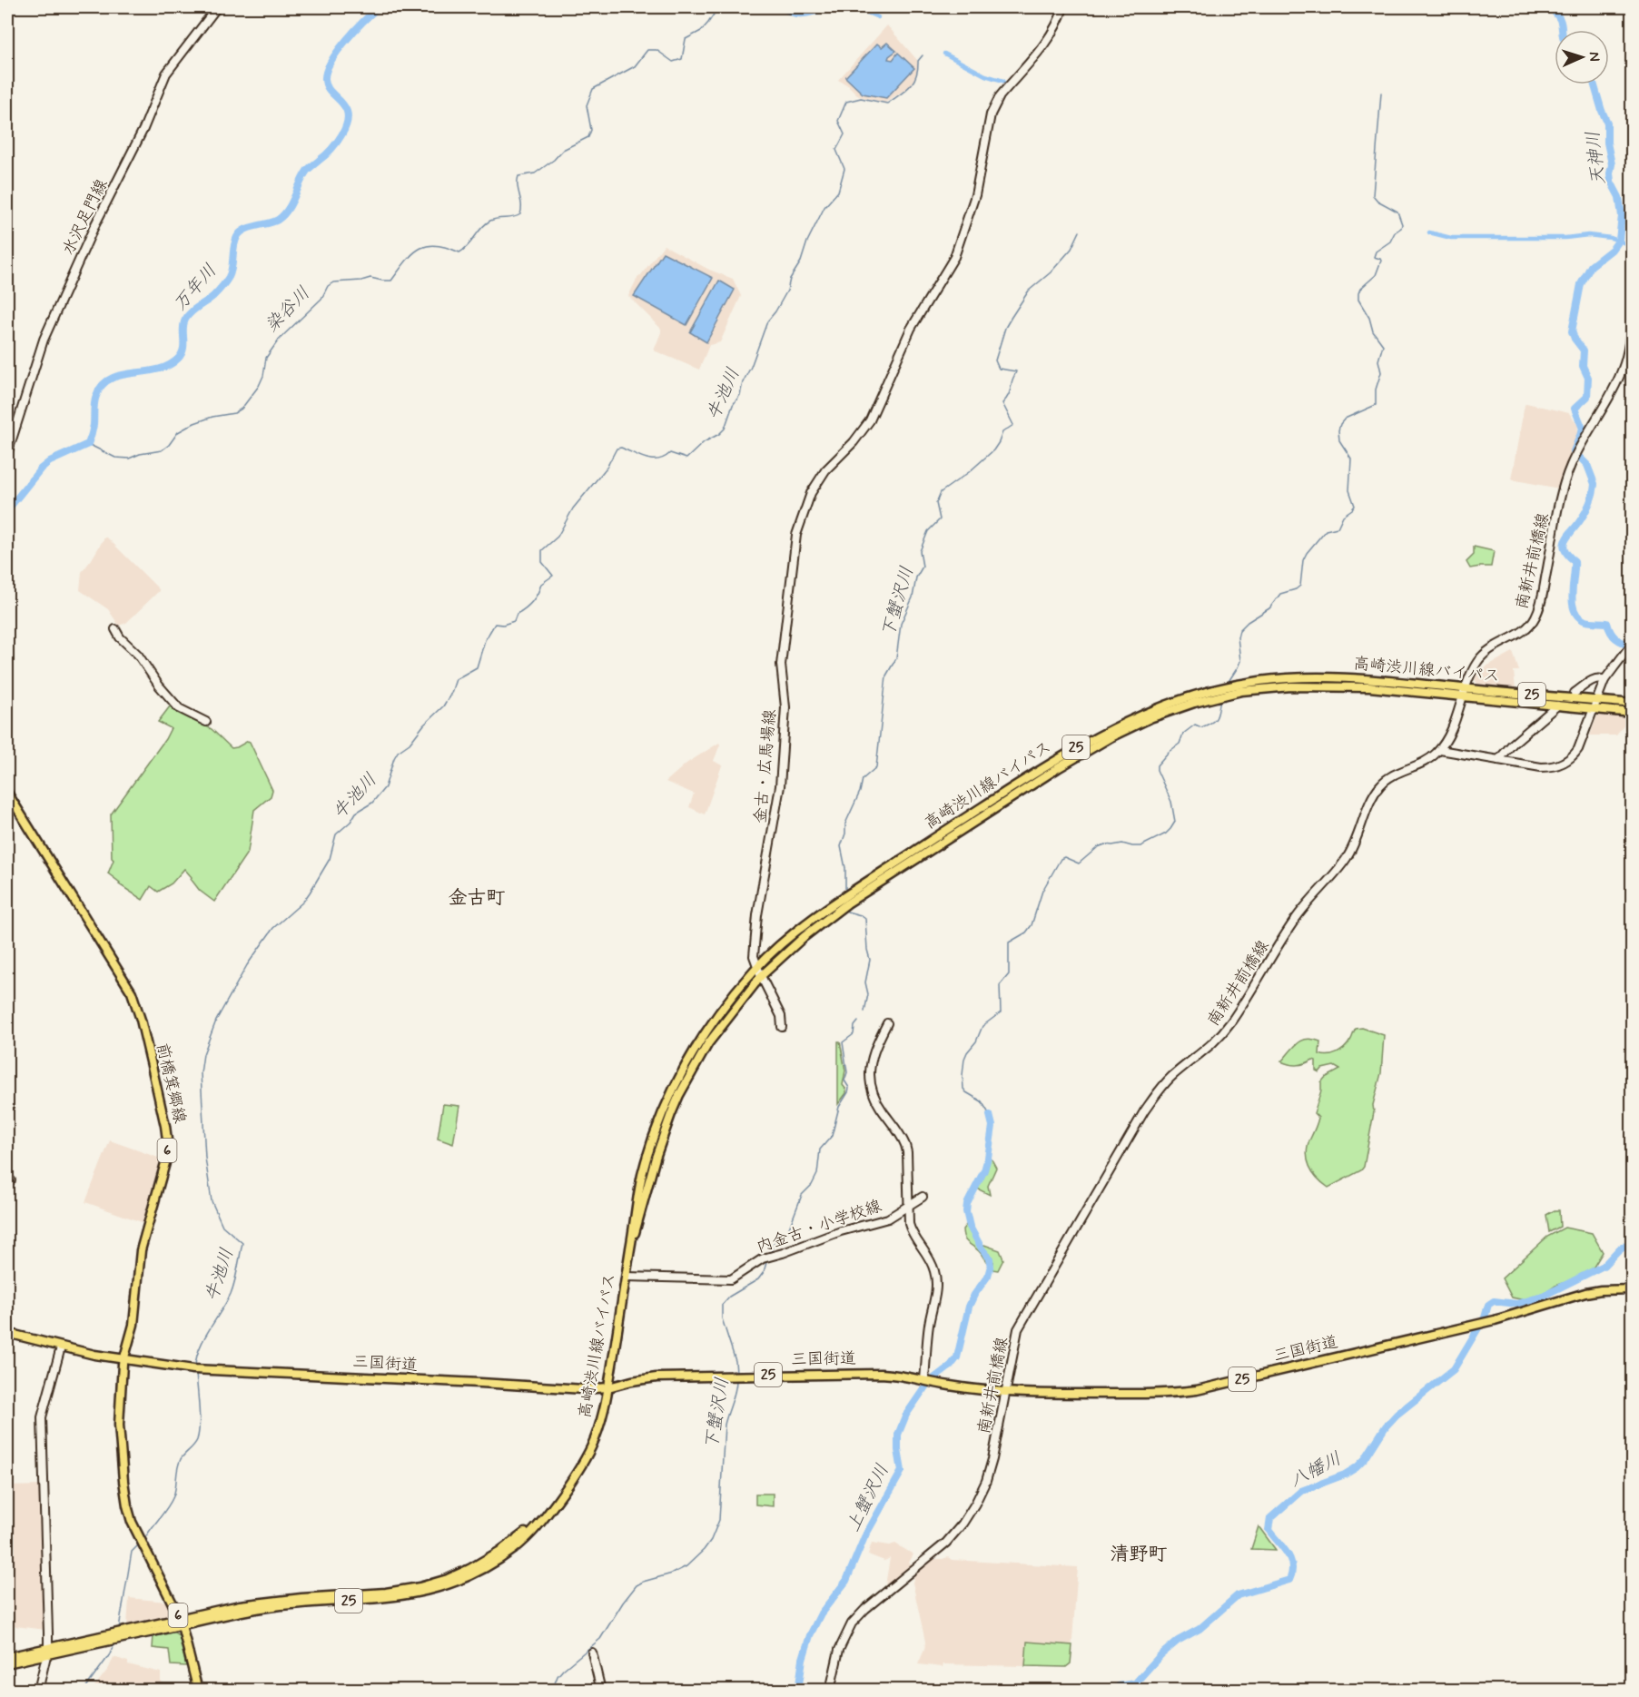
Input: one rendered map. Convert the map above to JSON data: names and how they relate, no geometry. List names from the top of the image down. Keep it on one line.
{"streets":{"main road":["水沢足門線","南新井前橋線","高崎渋川線バイパス","25","金古・広馬場線","前橋箕郷線","6","内金古・小学校線","三国街道"]},"crossings":[["南新井前橋線","高崎渋川線バイパス"],["南新井前橋線","三国街道"],["高崎渋川線バイパス","金古・広馬場線"],["高崎渋川線バイパス","前橋箕郷線"],["高崎渋川線バイパス","内金古・小学校線"],["高崎渋川線バイパス","三国街道"],["前橋箕郷線","三国街道"]],"districts":["金古町","清野町"],"water":["天神川","万年川","染谷川","牛池川","下蟹沢川","八幡川","上蟹沢川"],"north":"right"}
